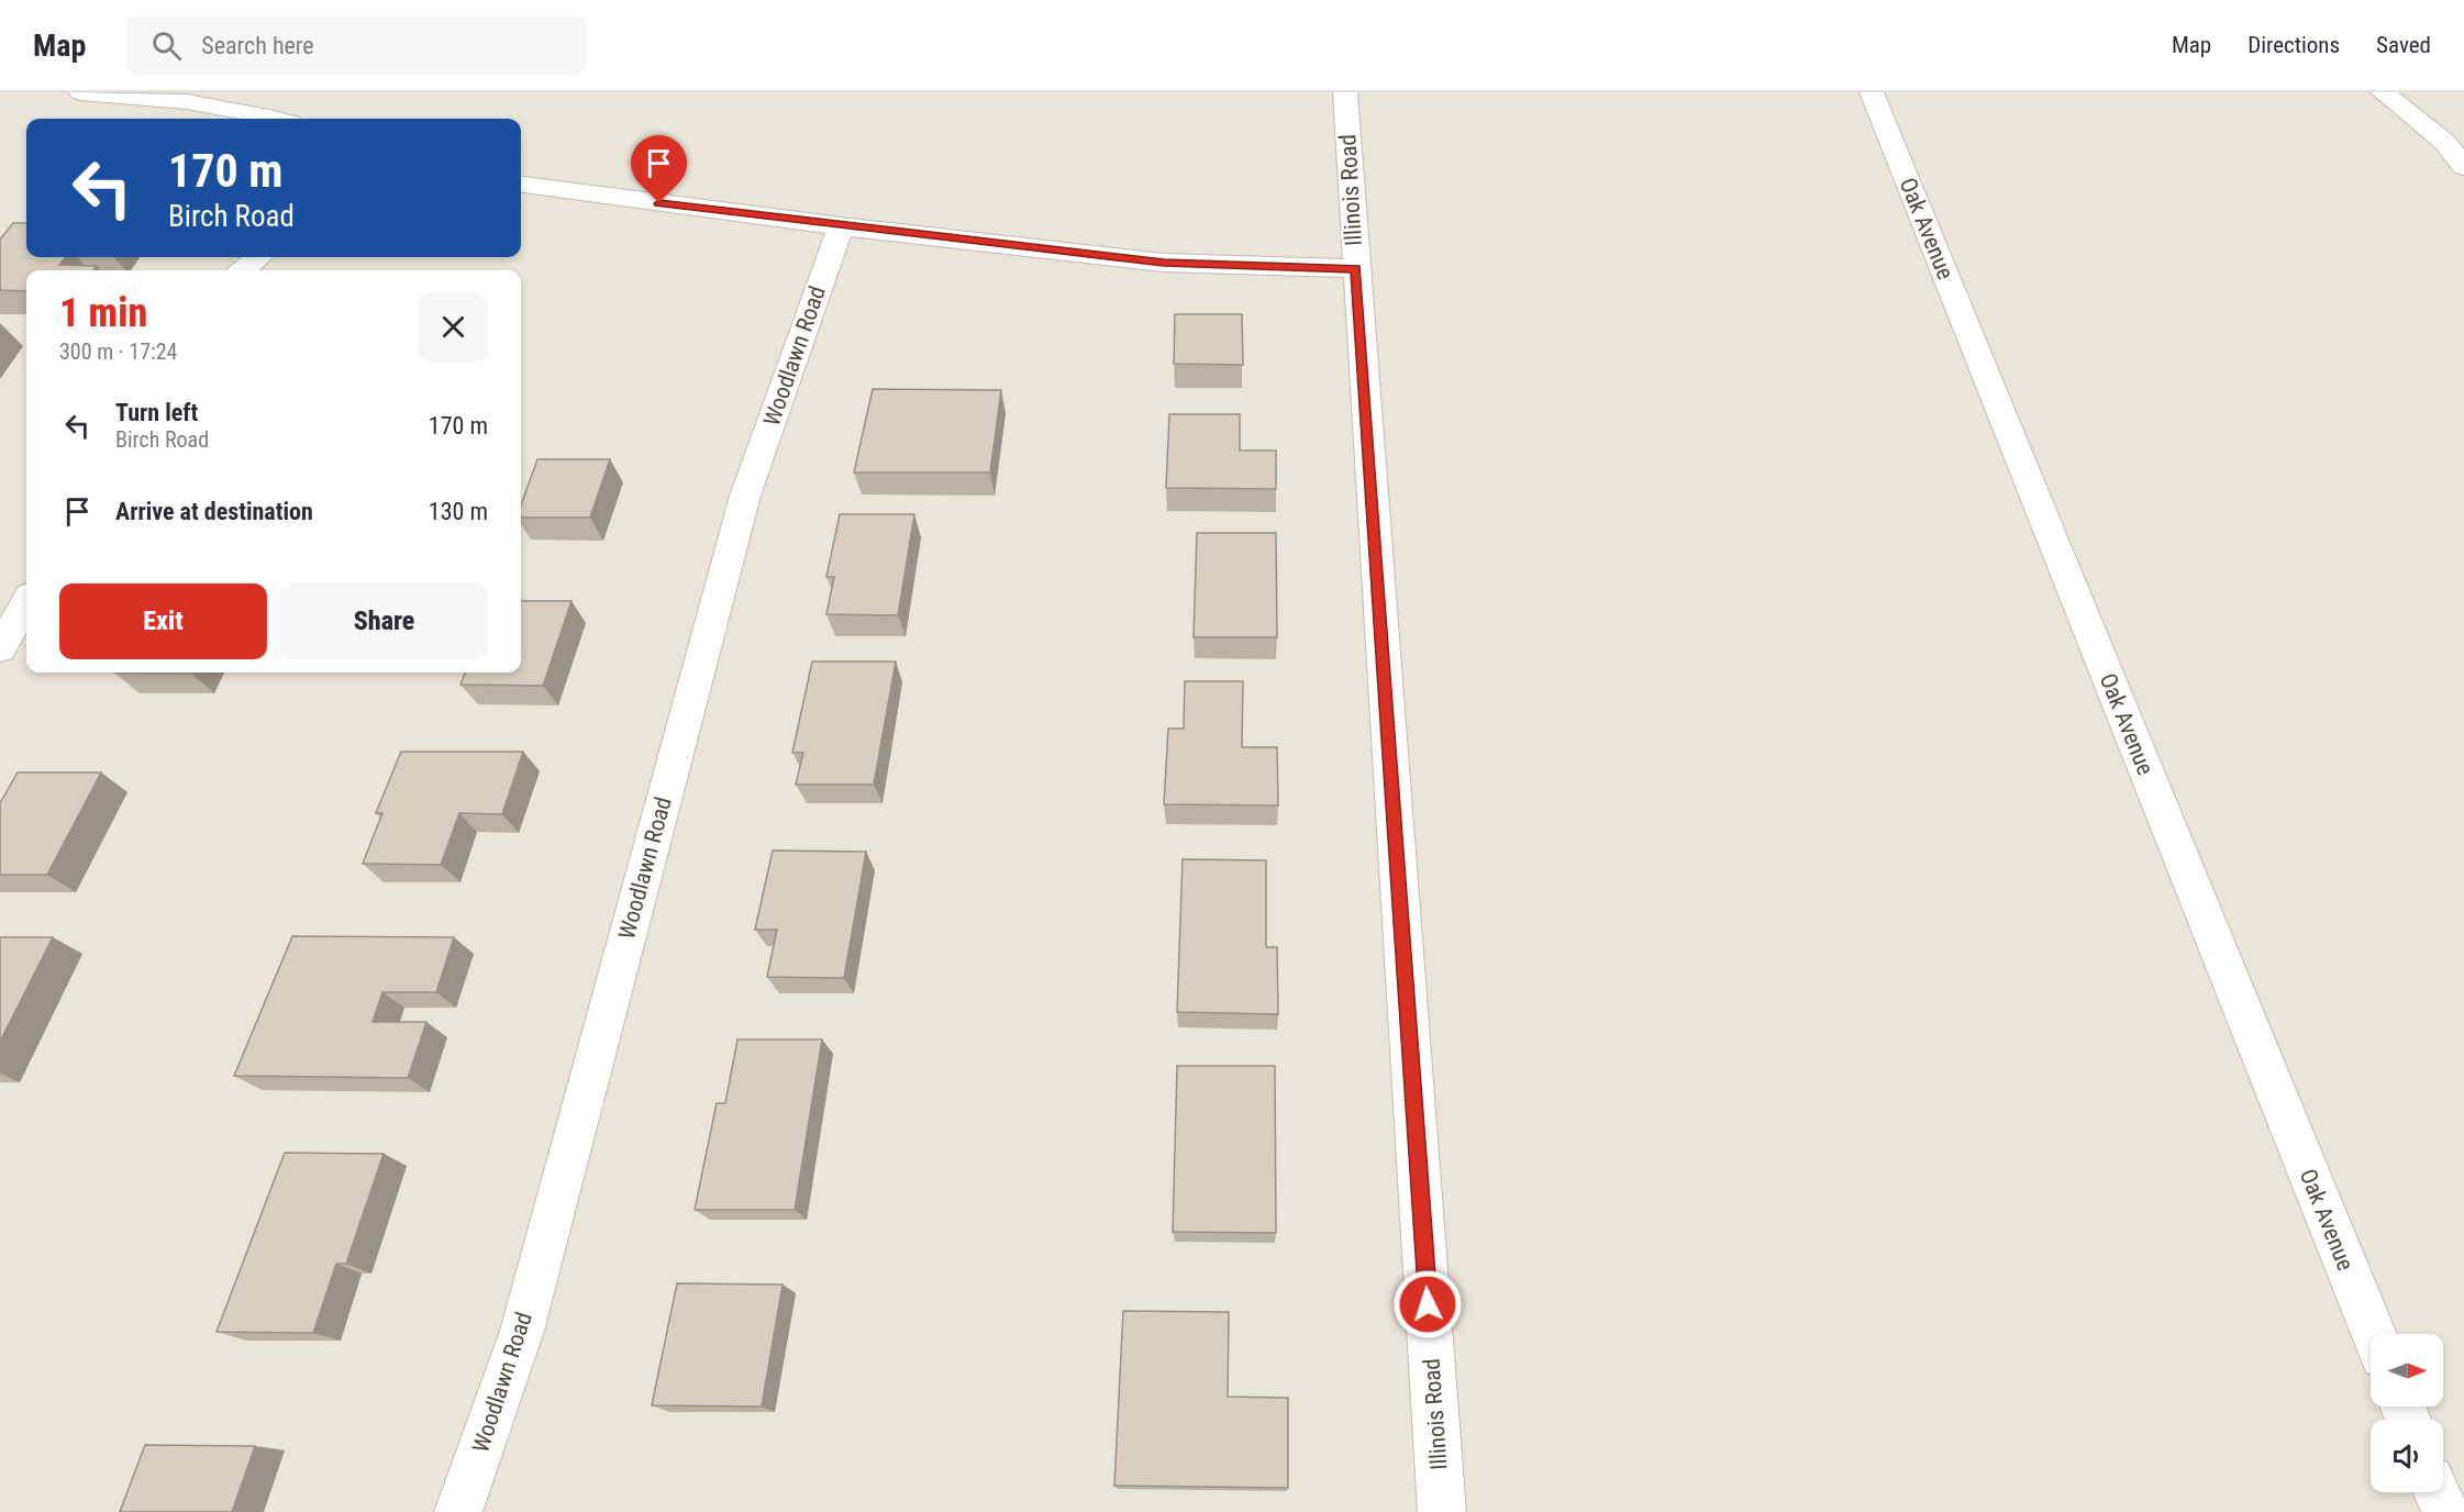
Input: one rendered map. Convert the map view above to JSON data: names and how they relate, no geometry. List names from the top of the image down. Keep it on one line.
{"streets":{"street":["Illinois Road","Oak Avenue","Woodlawn Road"]},"north":"right","page":{"header":"Map","search":"Search here","nav":["Map","Directions","Saved"],"turn":["170 m","Birch Road"],"heading":["1 min","300 m · 17:24"],"list":[{"name":"Turn left","note":"Birch Road","value":"170 m"},{"name":"Arrive at destination","value":"130 m"}],"buttons":["Exit","Share"]}}
